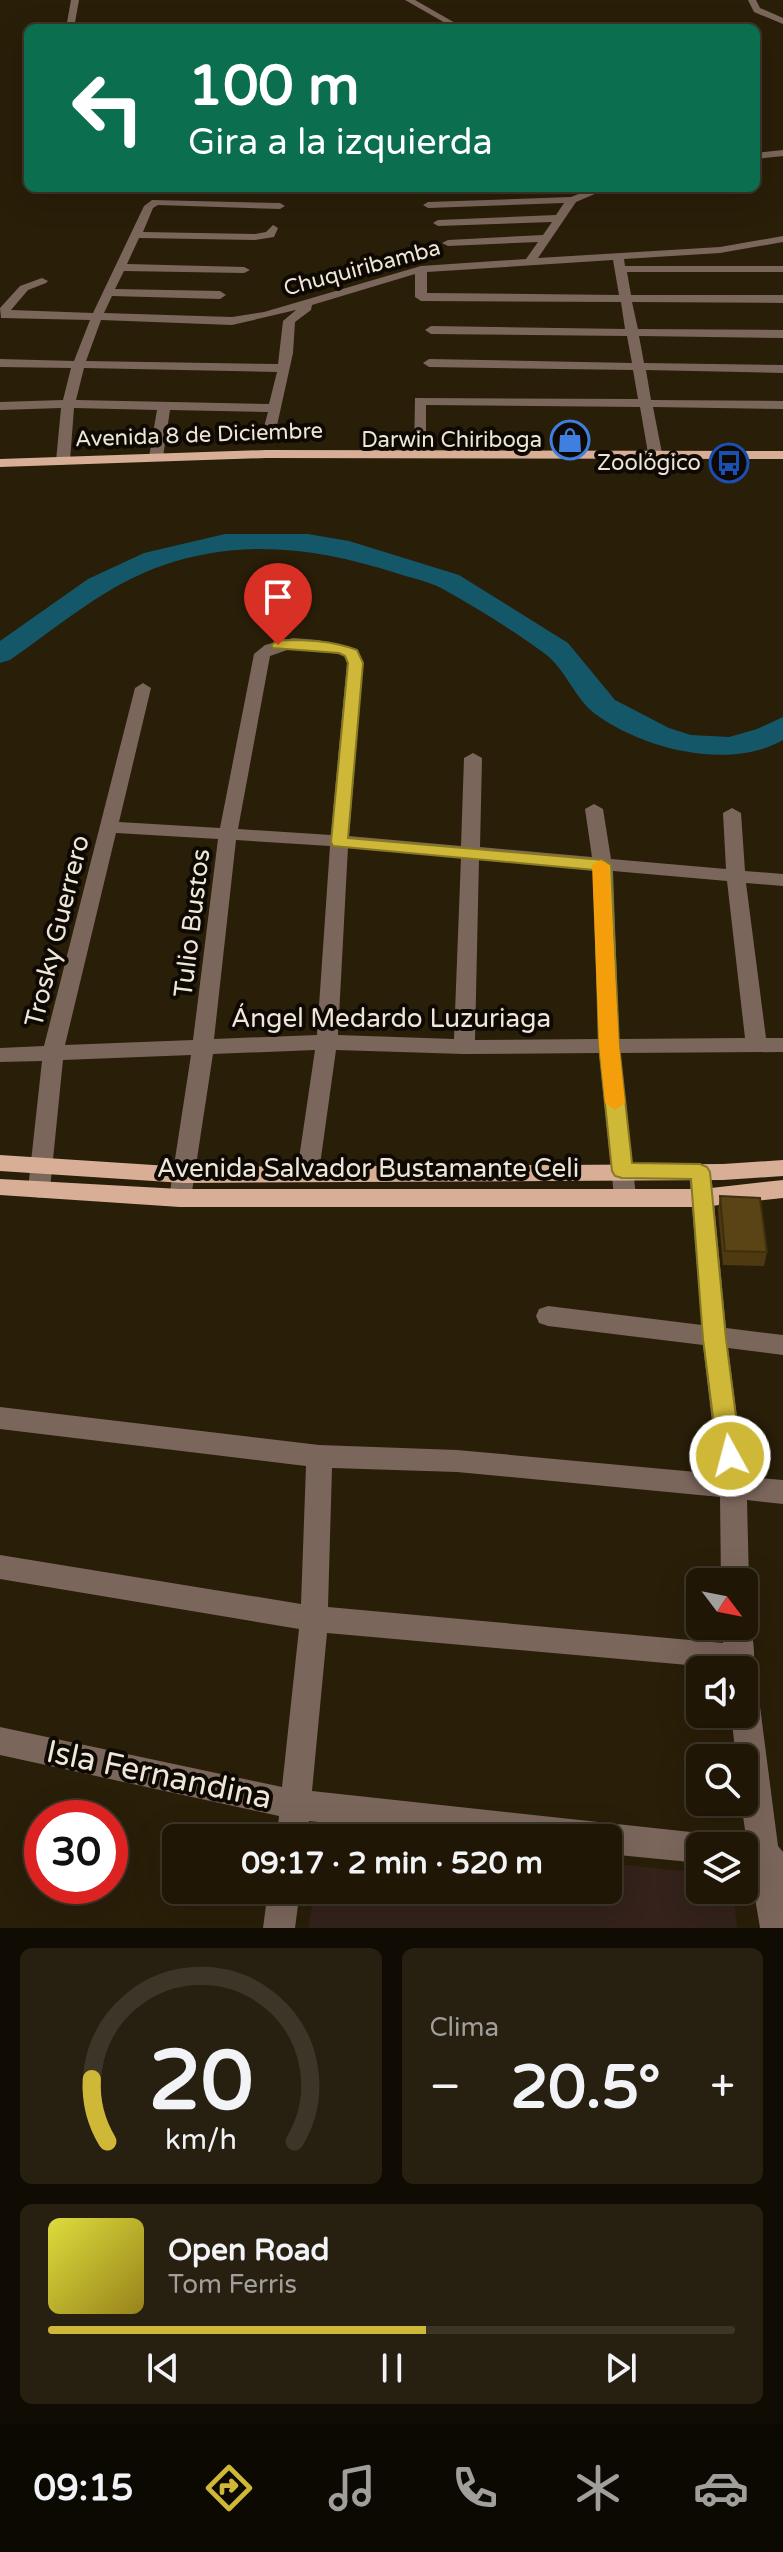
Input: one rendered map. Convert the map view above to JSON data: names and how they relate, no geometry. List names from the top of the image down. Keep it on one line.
{"streets":{"main road":["Avenida 8 de Diciembre","Avenida Salvador Bustamante Celi"],"street":["Chuquiribamba","Tulio Bustos","Trosky Guerrero","Ángel Medardo Luzuriaga","Isla Fernandina"]},"crossings":[["Tulio Bustos","Ángel Medardo Luzuriaga"],["Tulio Bustos","Avenida Salvador Bustamante Celi"],["Trosky Guerrero","Ángel Medardo Luzuriaga"],["Trosky Guerrero","Avenida Salvador Bustamante Celi"]],"places":{"shop":["Darwin Chiriboga"],"bus stop":["Zoológico"]},"north":"bottom right","page":{"turn":["100 m","Gira a la izquierda"],"limit":"30","trip":"09:17 · 2 min · 520 m","tile":"Clima","heat":["−","20.5°","+"],"song":["Open Road","Tom Ferris"],"tabs":"09:15","gauge":["20","km/h"]}}
